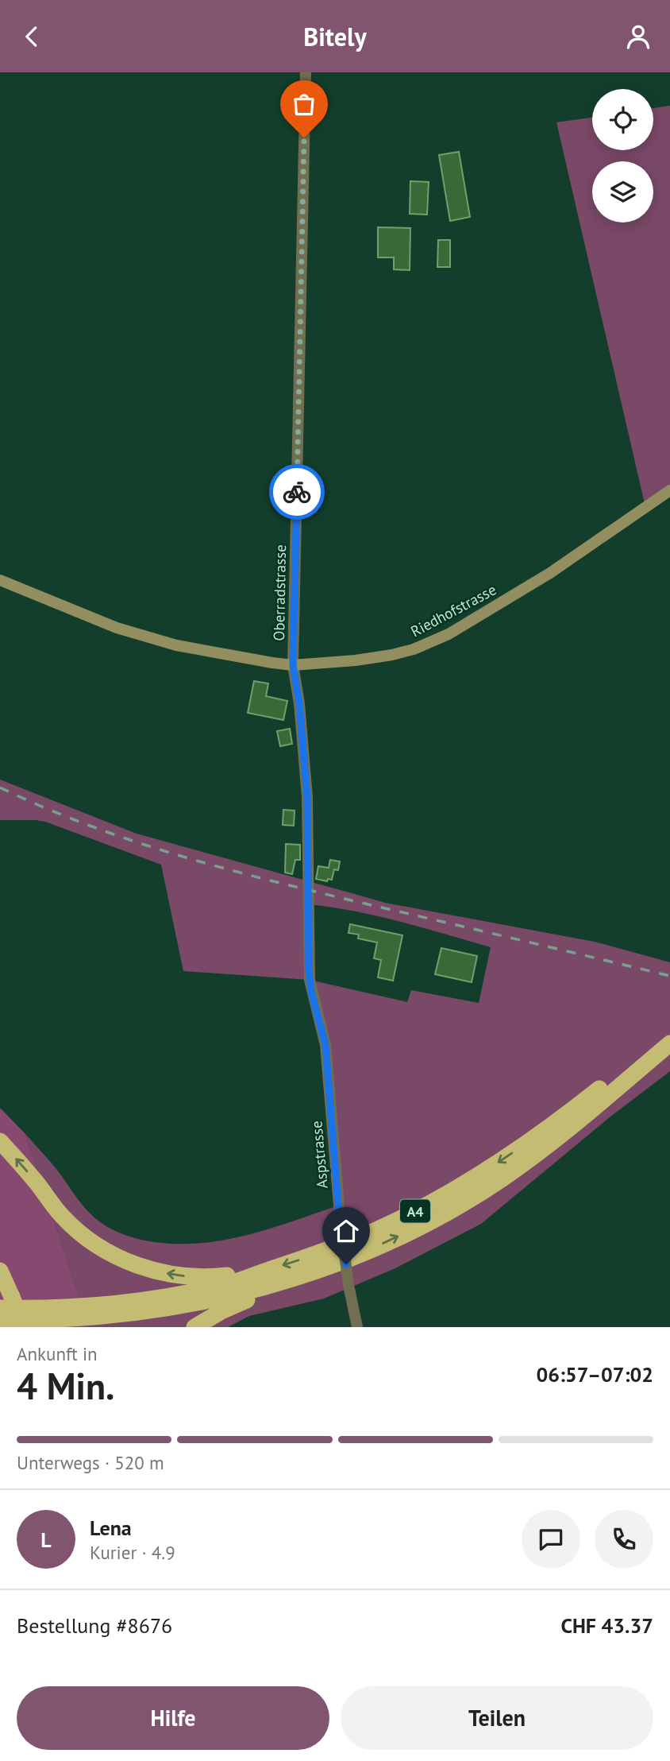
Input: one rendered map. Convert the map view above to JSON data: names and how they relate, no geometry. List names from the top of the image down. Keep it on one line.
{"streets":{"highway":["A4"],"street":["Oberradstrasse","Riedhofstrasse","Aspstrasse"]},"crossings":[["Oberradstrasse","Riedhofstrasse"],["Oberradstrasse","Aspstrasse"]],"page":{"header":"Bitely","heading":["4 Min.","Ankunft in","06:57–07:02"],"panel":["Lena","Kurier · 4.9","Bestellung #8676","CHF 43.37"],"bar":"Unterwegs · 520 m","round":"L","buttons":["Hilfe","Teilen"]}}
